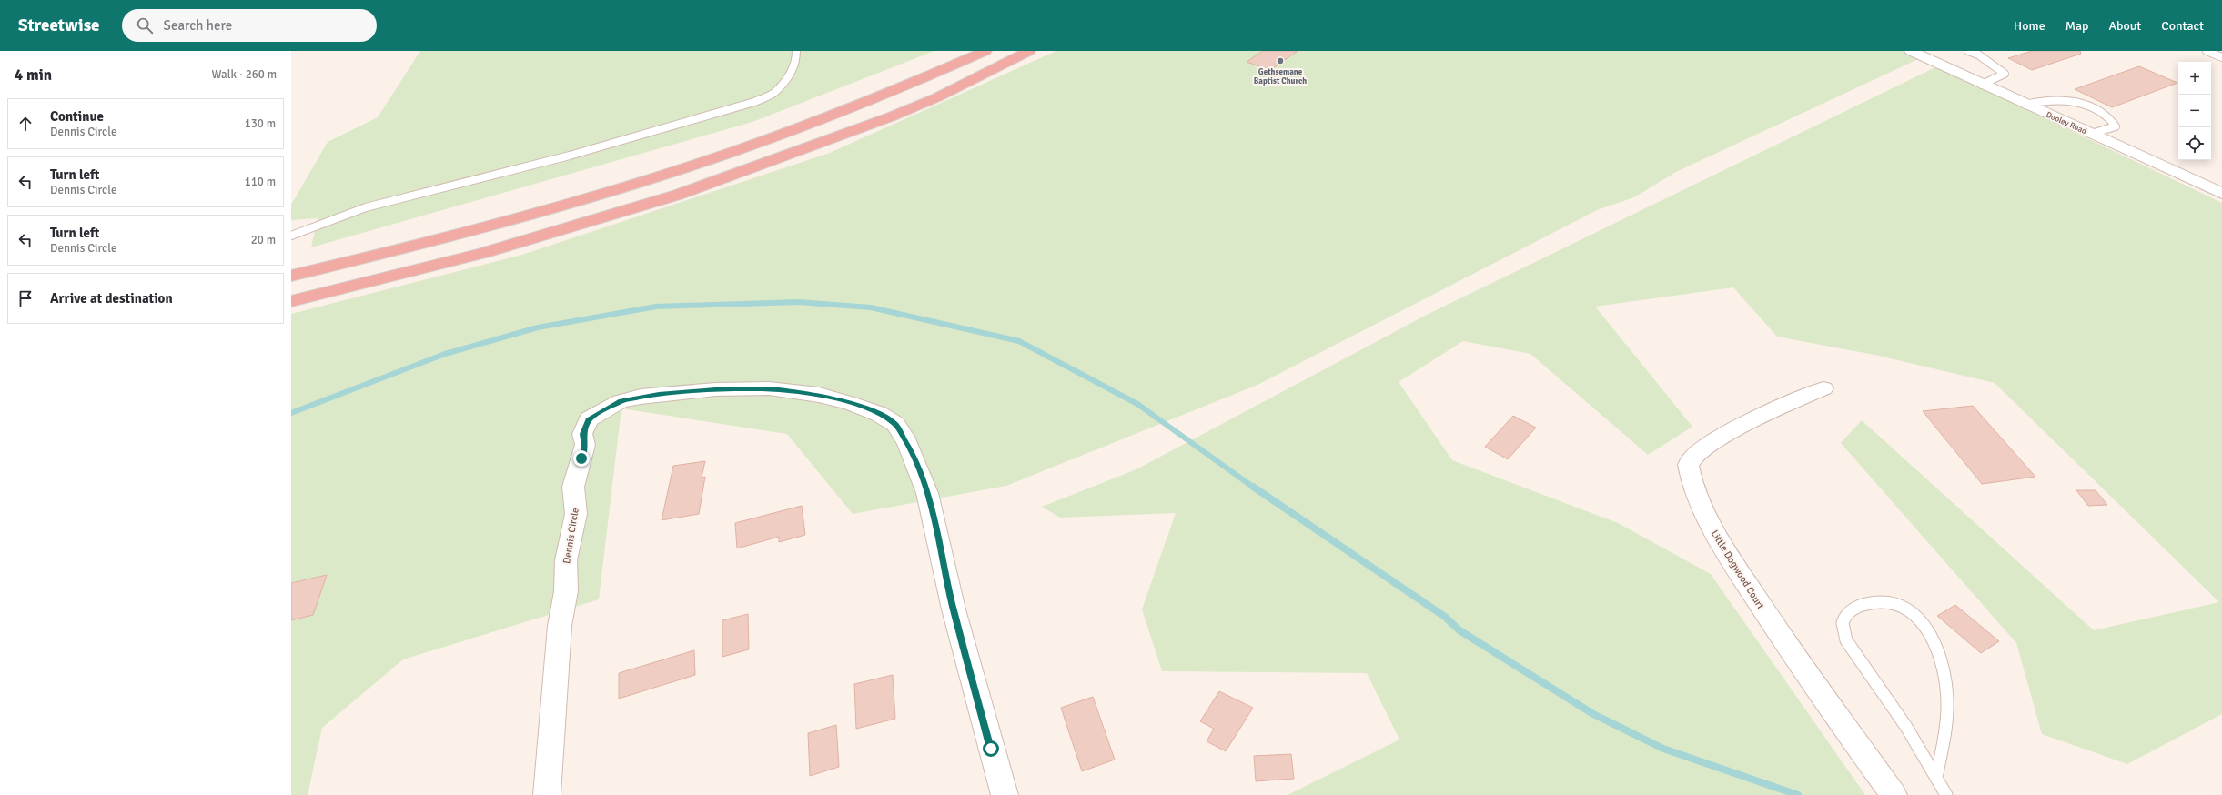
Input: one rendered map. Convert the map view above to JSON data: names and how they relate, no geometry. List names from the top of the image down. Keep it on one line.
{"streets":{"street":["Dooley Road","Dennis Circle","Little Dogwood Court"]},"places":["Gethsemane Baptist Church"],"page":{"header":"Streetwise","search":"Search here","nav":["Home","Map","About","Contact"],"heading":["4 min","Walk · 260 m"],"map_buttons":["+","−"],"list":[["Continue","Dennis Circle","130 m"],["Turn left","Dennis Circle","110 m"],["Turn left","Dennis Circle","20 m"],"Arrive at destination"]}}
